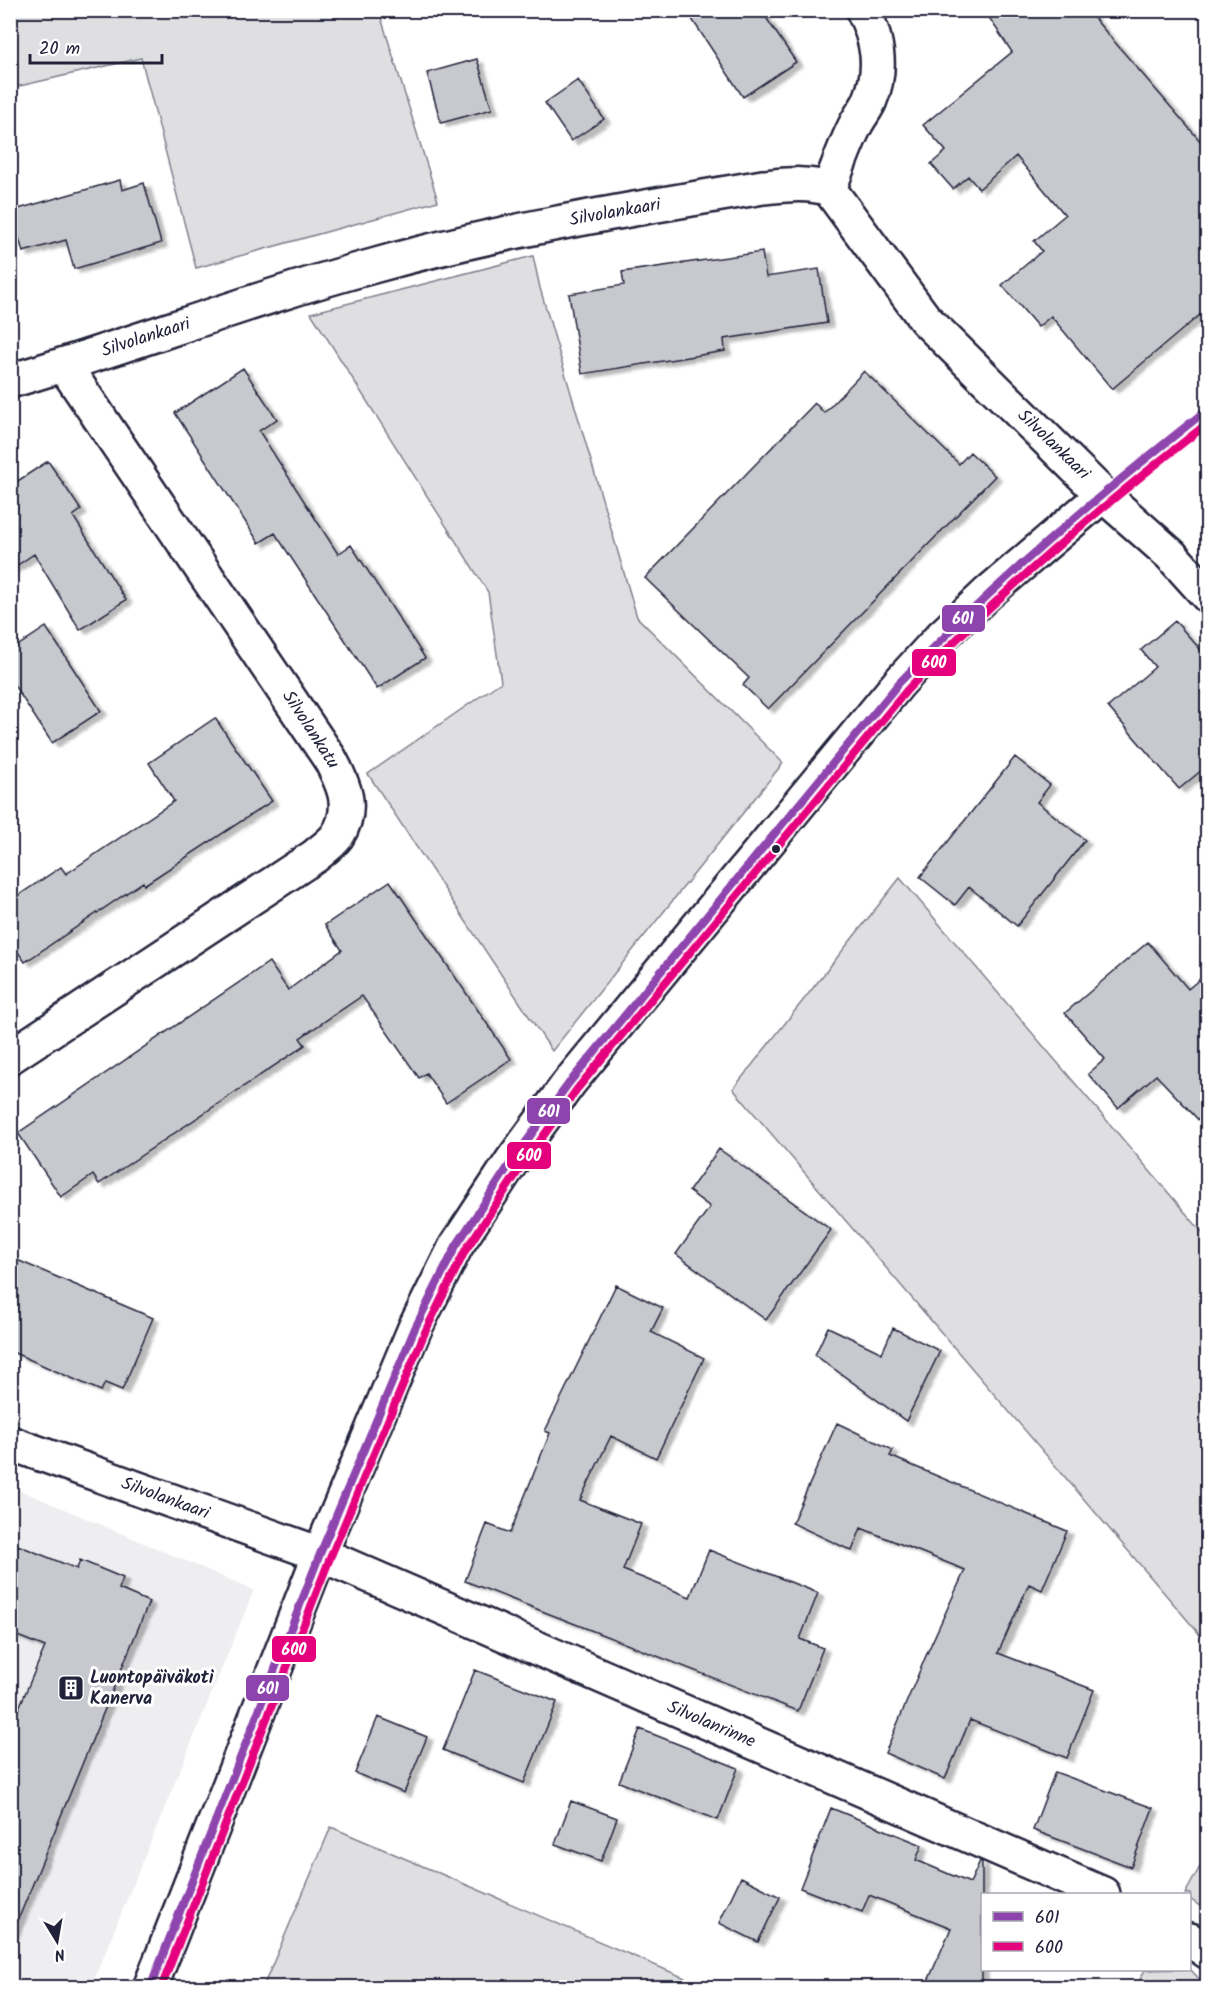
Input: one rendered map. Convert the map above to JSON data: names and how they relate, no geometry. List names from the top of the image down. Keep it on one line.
{"streets":{"street":["Silvolankaari","Silvolankatu","Silvolanrinne"]},"crossings":[["Silvolankaari","Silvolankatu"],["Silvolankaari","Silvolanrinne"]],"places":{"building":["Luontopäiväkoti Kanerva"]},"lines":["transit line 601","transit line 600"],"legend":["601","600"],"scale_bar":"20 m","north":"bottom"}
